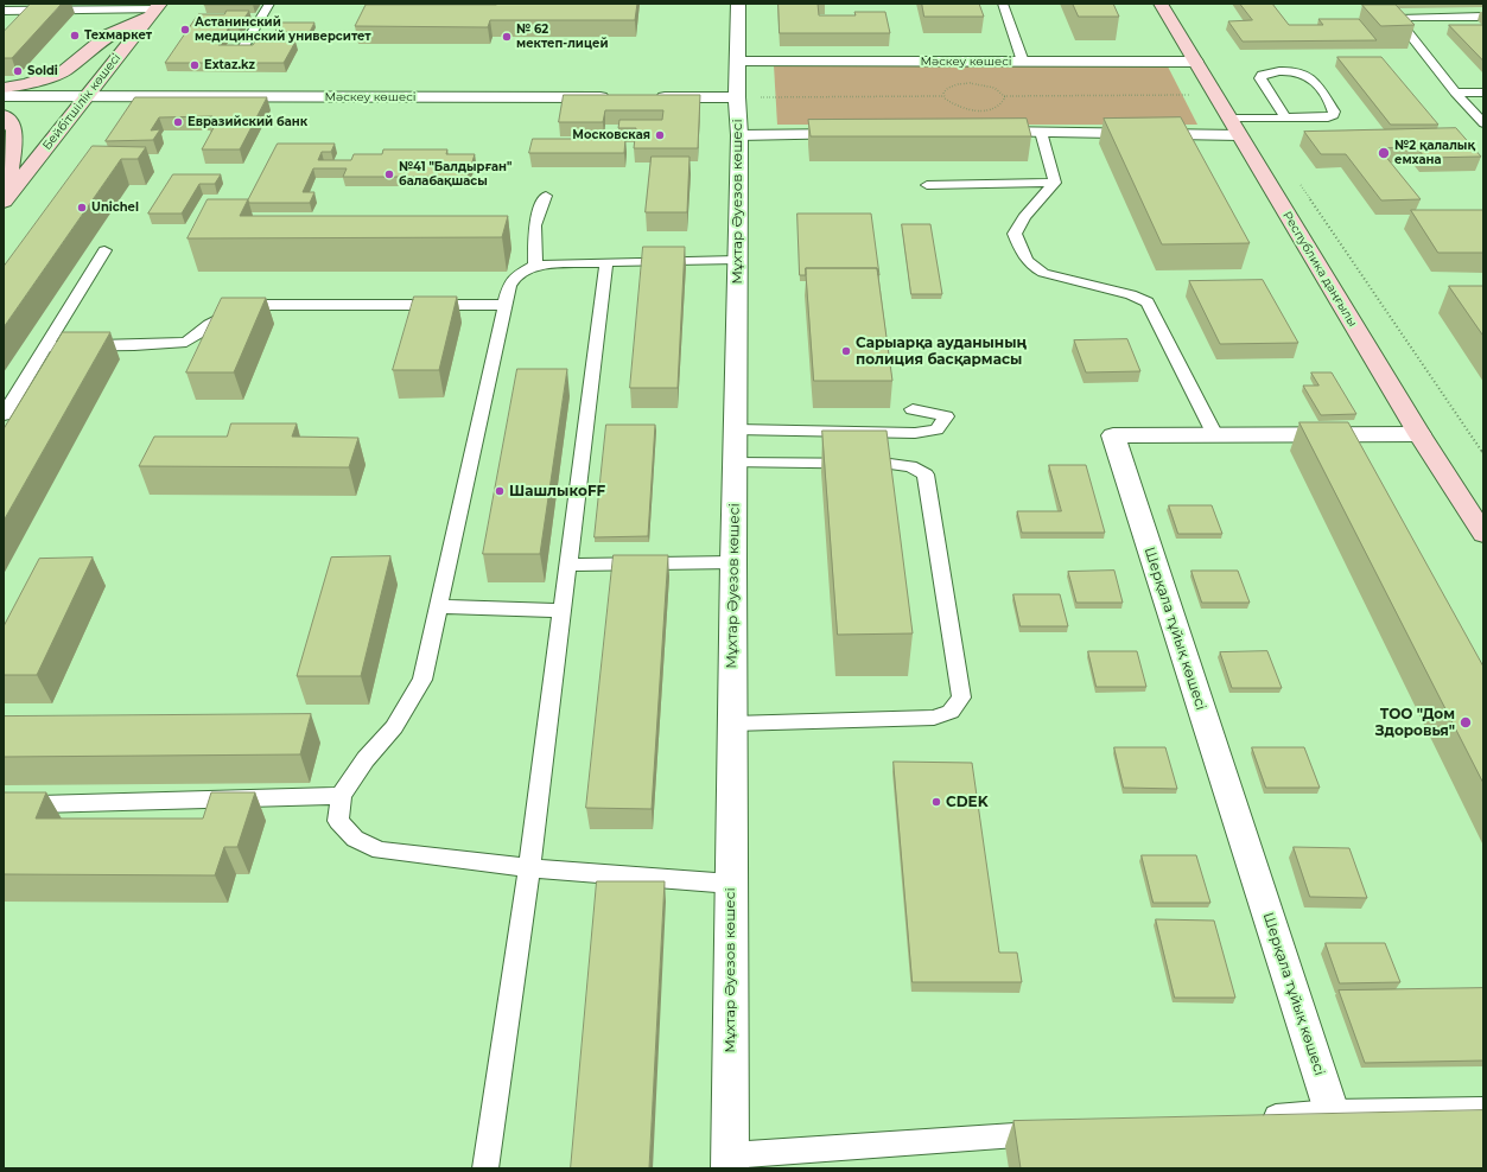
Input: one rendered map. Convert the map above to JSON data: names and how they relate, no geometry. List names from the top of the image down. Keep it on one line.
{"streets":{"main road":["Бейбітшілік көшесі","Республика даңғылы"],"street":["Мәскеу көшесі","Мұхтар Әуезов көшесі","Шерқала тұйық көшесі"]},"crossings":[["Мәскеу көшесі","Бейбітшілік көшесі"],["Мәскеу көшесі","Мұхтар Әуезов көшесі"],["Мәскеу көшесі","Республика даңғылы"],["Республика даңғылы","Шерқала тұйық көшесі"]],"places":["Астанинский медицинский университет","Техмаркет","№ 62 мектеп-лицей","Extaz.kz","Soldi","Евразийский банк","Московская","№2 қалалық емхана","№41 \"Балдырған\" балабақшасы","Unichel","Сарыарқа ауданының полиция басқармасы","ШашлыкoFF","ТОО \"Дом Здоровья\"","CDEK"]}
